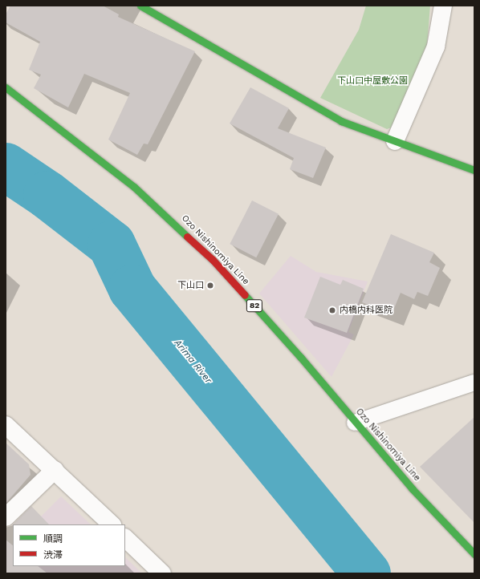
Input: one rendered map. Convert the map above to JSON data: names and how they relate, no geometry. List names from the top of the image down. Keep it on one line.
{"streets":{"main road":["Ozo Nishinomiya Line","82"]},"water":["Arima River"],"parks":["下山口中屋敷公園"],"places":["下山口","内橋内科医院"],"legend":["順調","渋滞"]}
